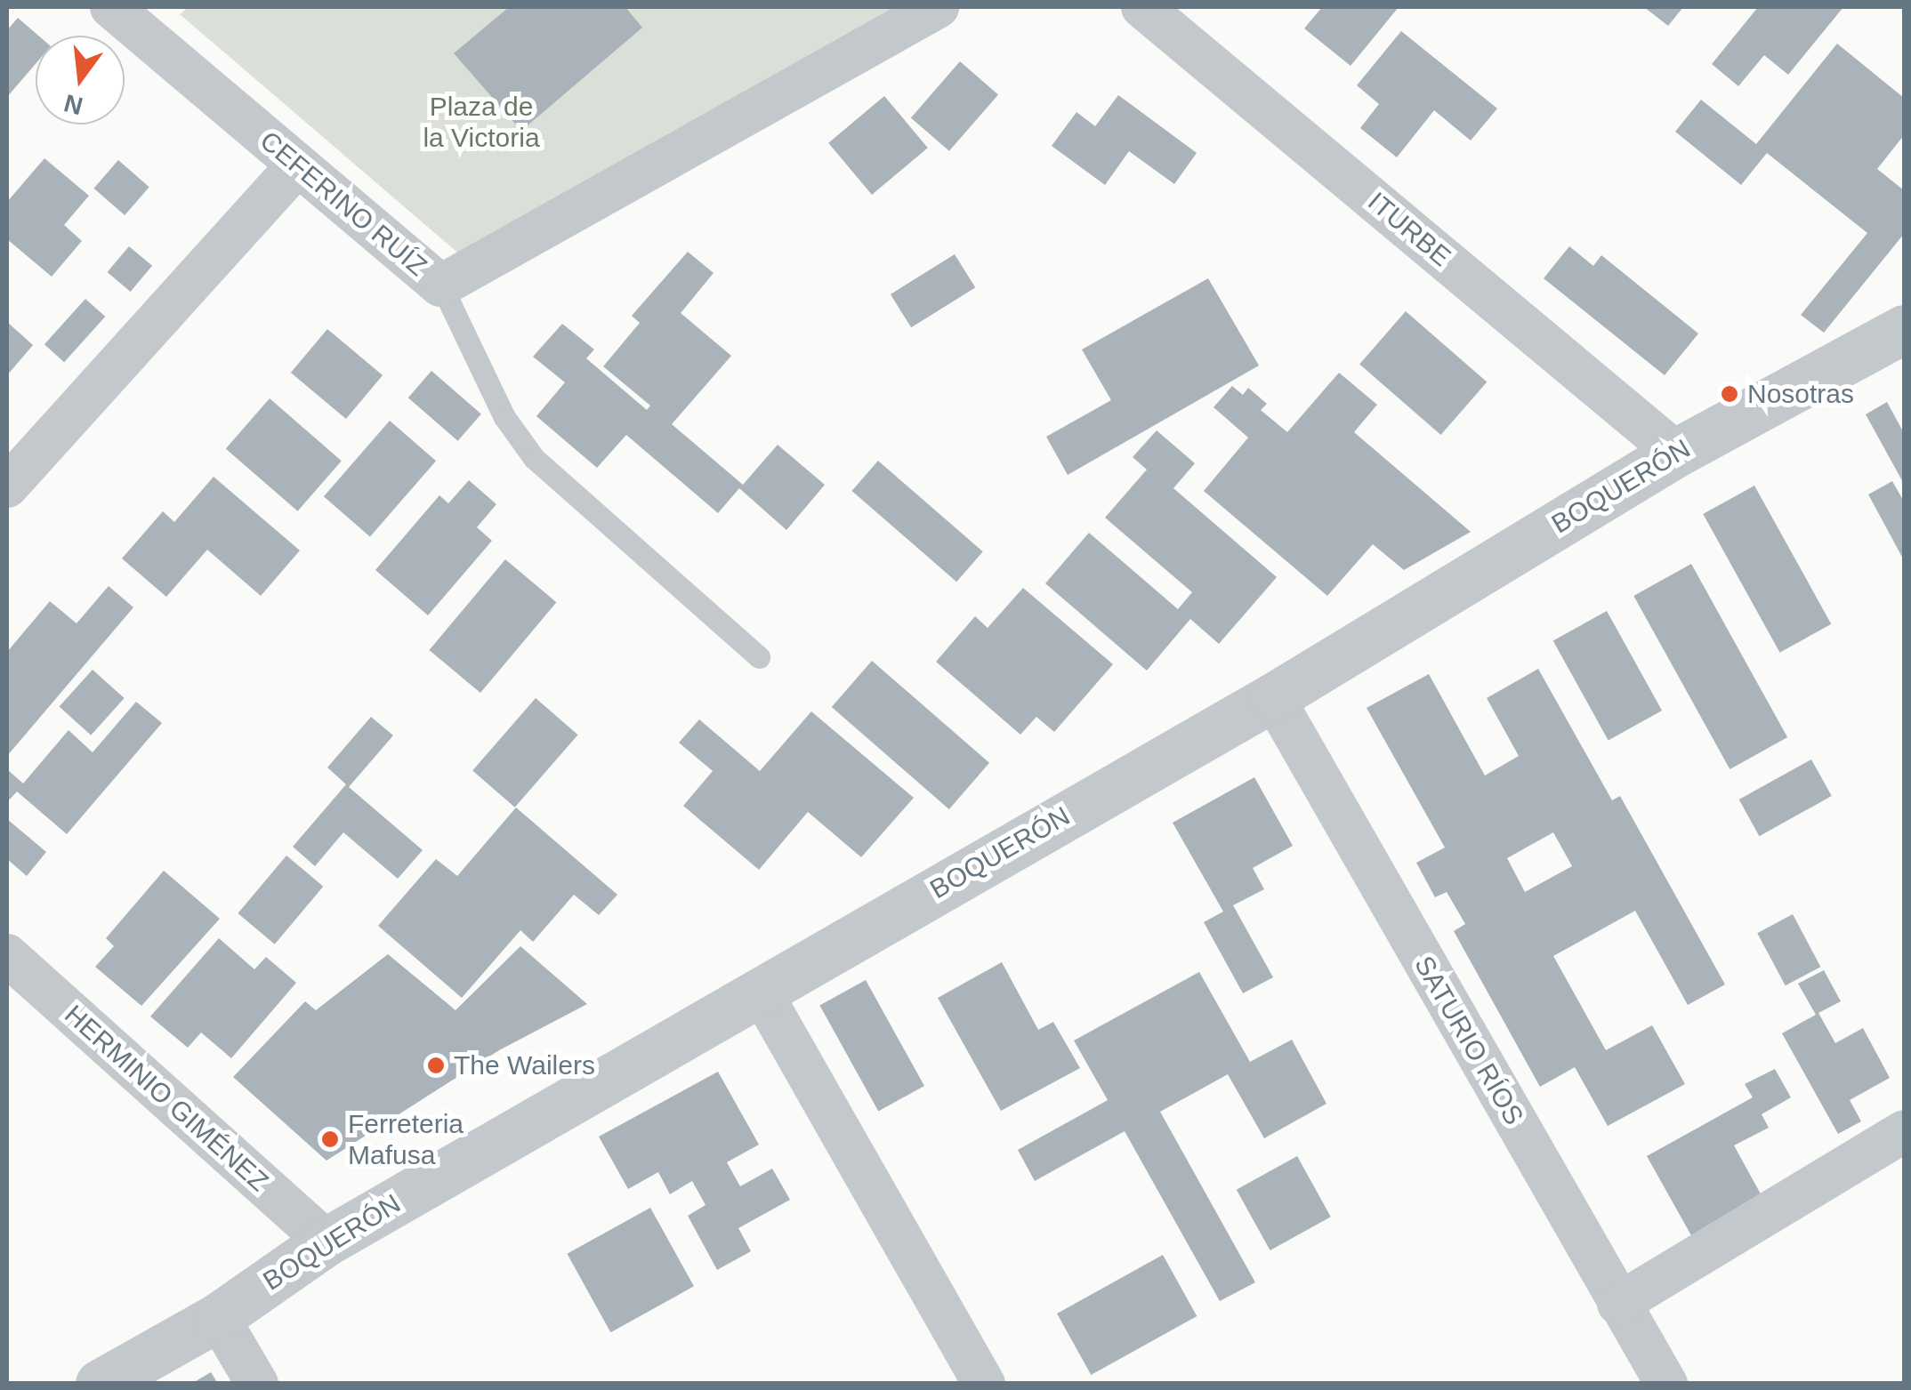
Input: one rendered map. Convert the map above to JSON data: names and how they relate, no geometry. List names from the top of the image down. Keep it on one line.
{"streets":{"street":["CEFERINO RUÍZ","ITURBE","BOQUERÓN","SATURIO RÍOS","HERMINIO GIMÉNEZ"]},"crossings":[["ITURBE","BOQUERÓN"],["BOQUERÓN","SATURIO RÍOS"],["BOQUERÓN","HERMINIO GIMÉNEZ"]],"parks":["Plaza de la Victoria"],"places":["Nosotras","The Wailers","Ferreteria Mafusa"],"north":"bottom"}
